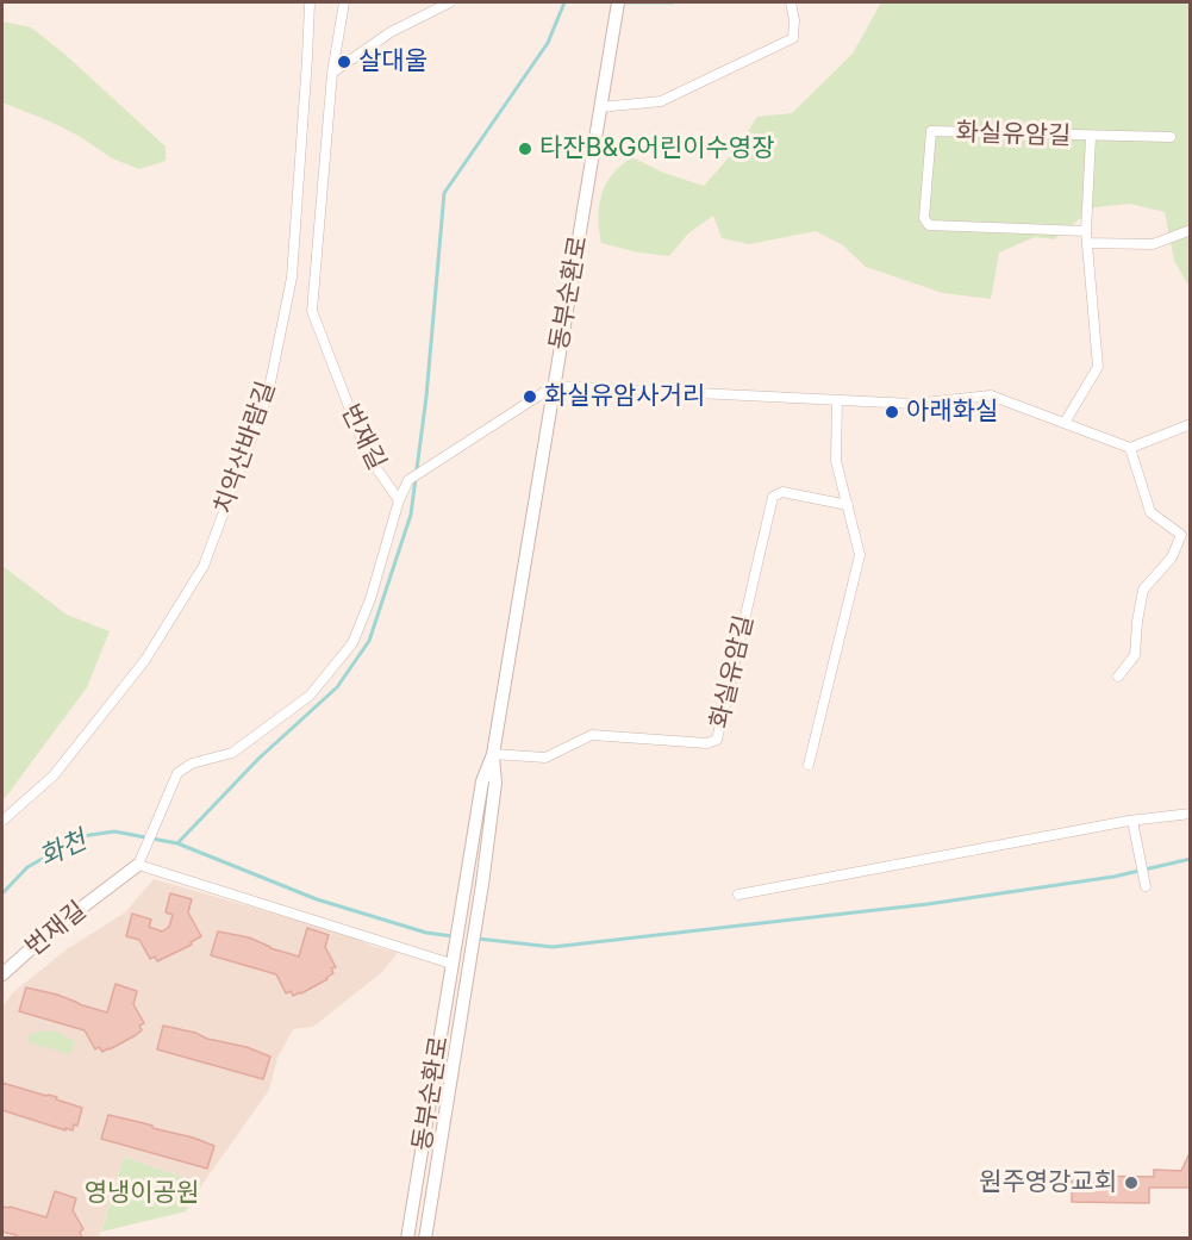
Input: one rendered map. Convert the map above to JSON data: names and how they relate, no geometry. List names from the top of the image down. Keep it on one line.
{"streets":{"street":["화실유암길","동부순환로","번재길","치악산바람길"]},"crossings":[["화실유암길","동부순환로"]],"water":["화천"],"parks":["영냉이공원"],"places":["살대울","타잔B&G어린이수영장","화실유암사거리","아래화실","원주영강교회"]}
